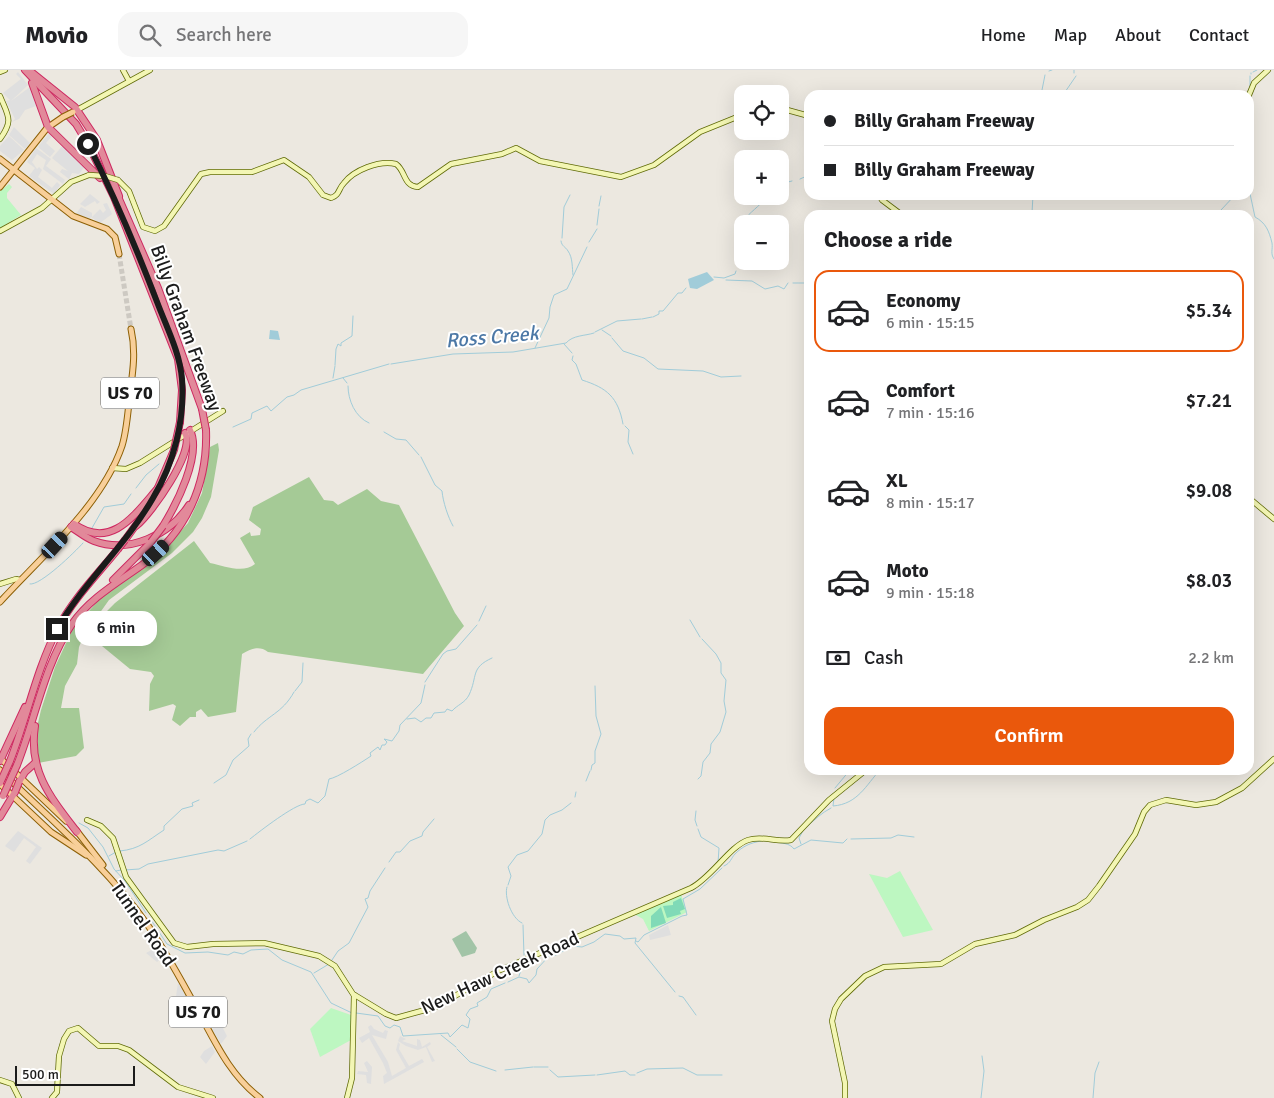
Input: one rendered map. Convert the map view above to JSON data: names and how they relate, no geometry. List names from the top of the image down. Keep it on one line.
{"streets":{"highway":["Billy Graham Freeway"],"main road":["US 70","Tunnel Road","New Haw Creek Road"]},"water":["Ross Creek"],"scale_bar":"500 m","page":{"header":"Movio","search":"Search here","nav":["Home","Map","About","Contact"],"map_buttons":["+","−"],"banner":["Billy Graham Freeway","Billy Graham Freeway"],"heading":"Choose a ride","list":[{"name":"Economy","note":"6 min · 15:15","value":"$5.34"},{"name":"Comfort","note":"7 min · 15:16","value":"$7.21"},{"name":"XL","note":"8 min · 15:17","value":"$9.08"},{"name":"Moto","note":"9 min · 15:18","value":"$8.03"}],"bubble":"6 min","pay":["Cash","2.2 km"],"buttons":"Confirm","scale":"500 m"}}
